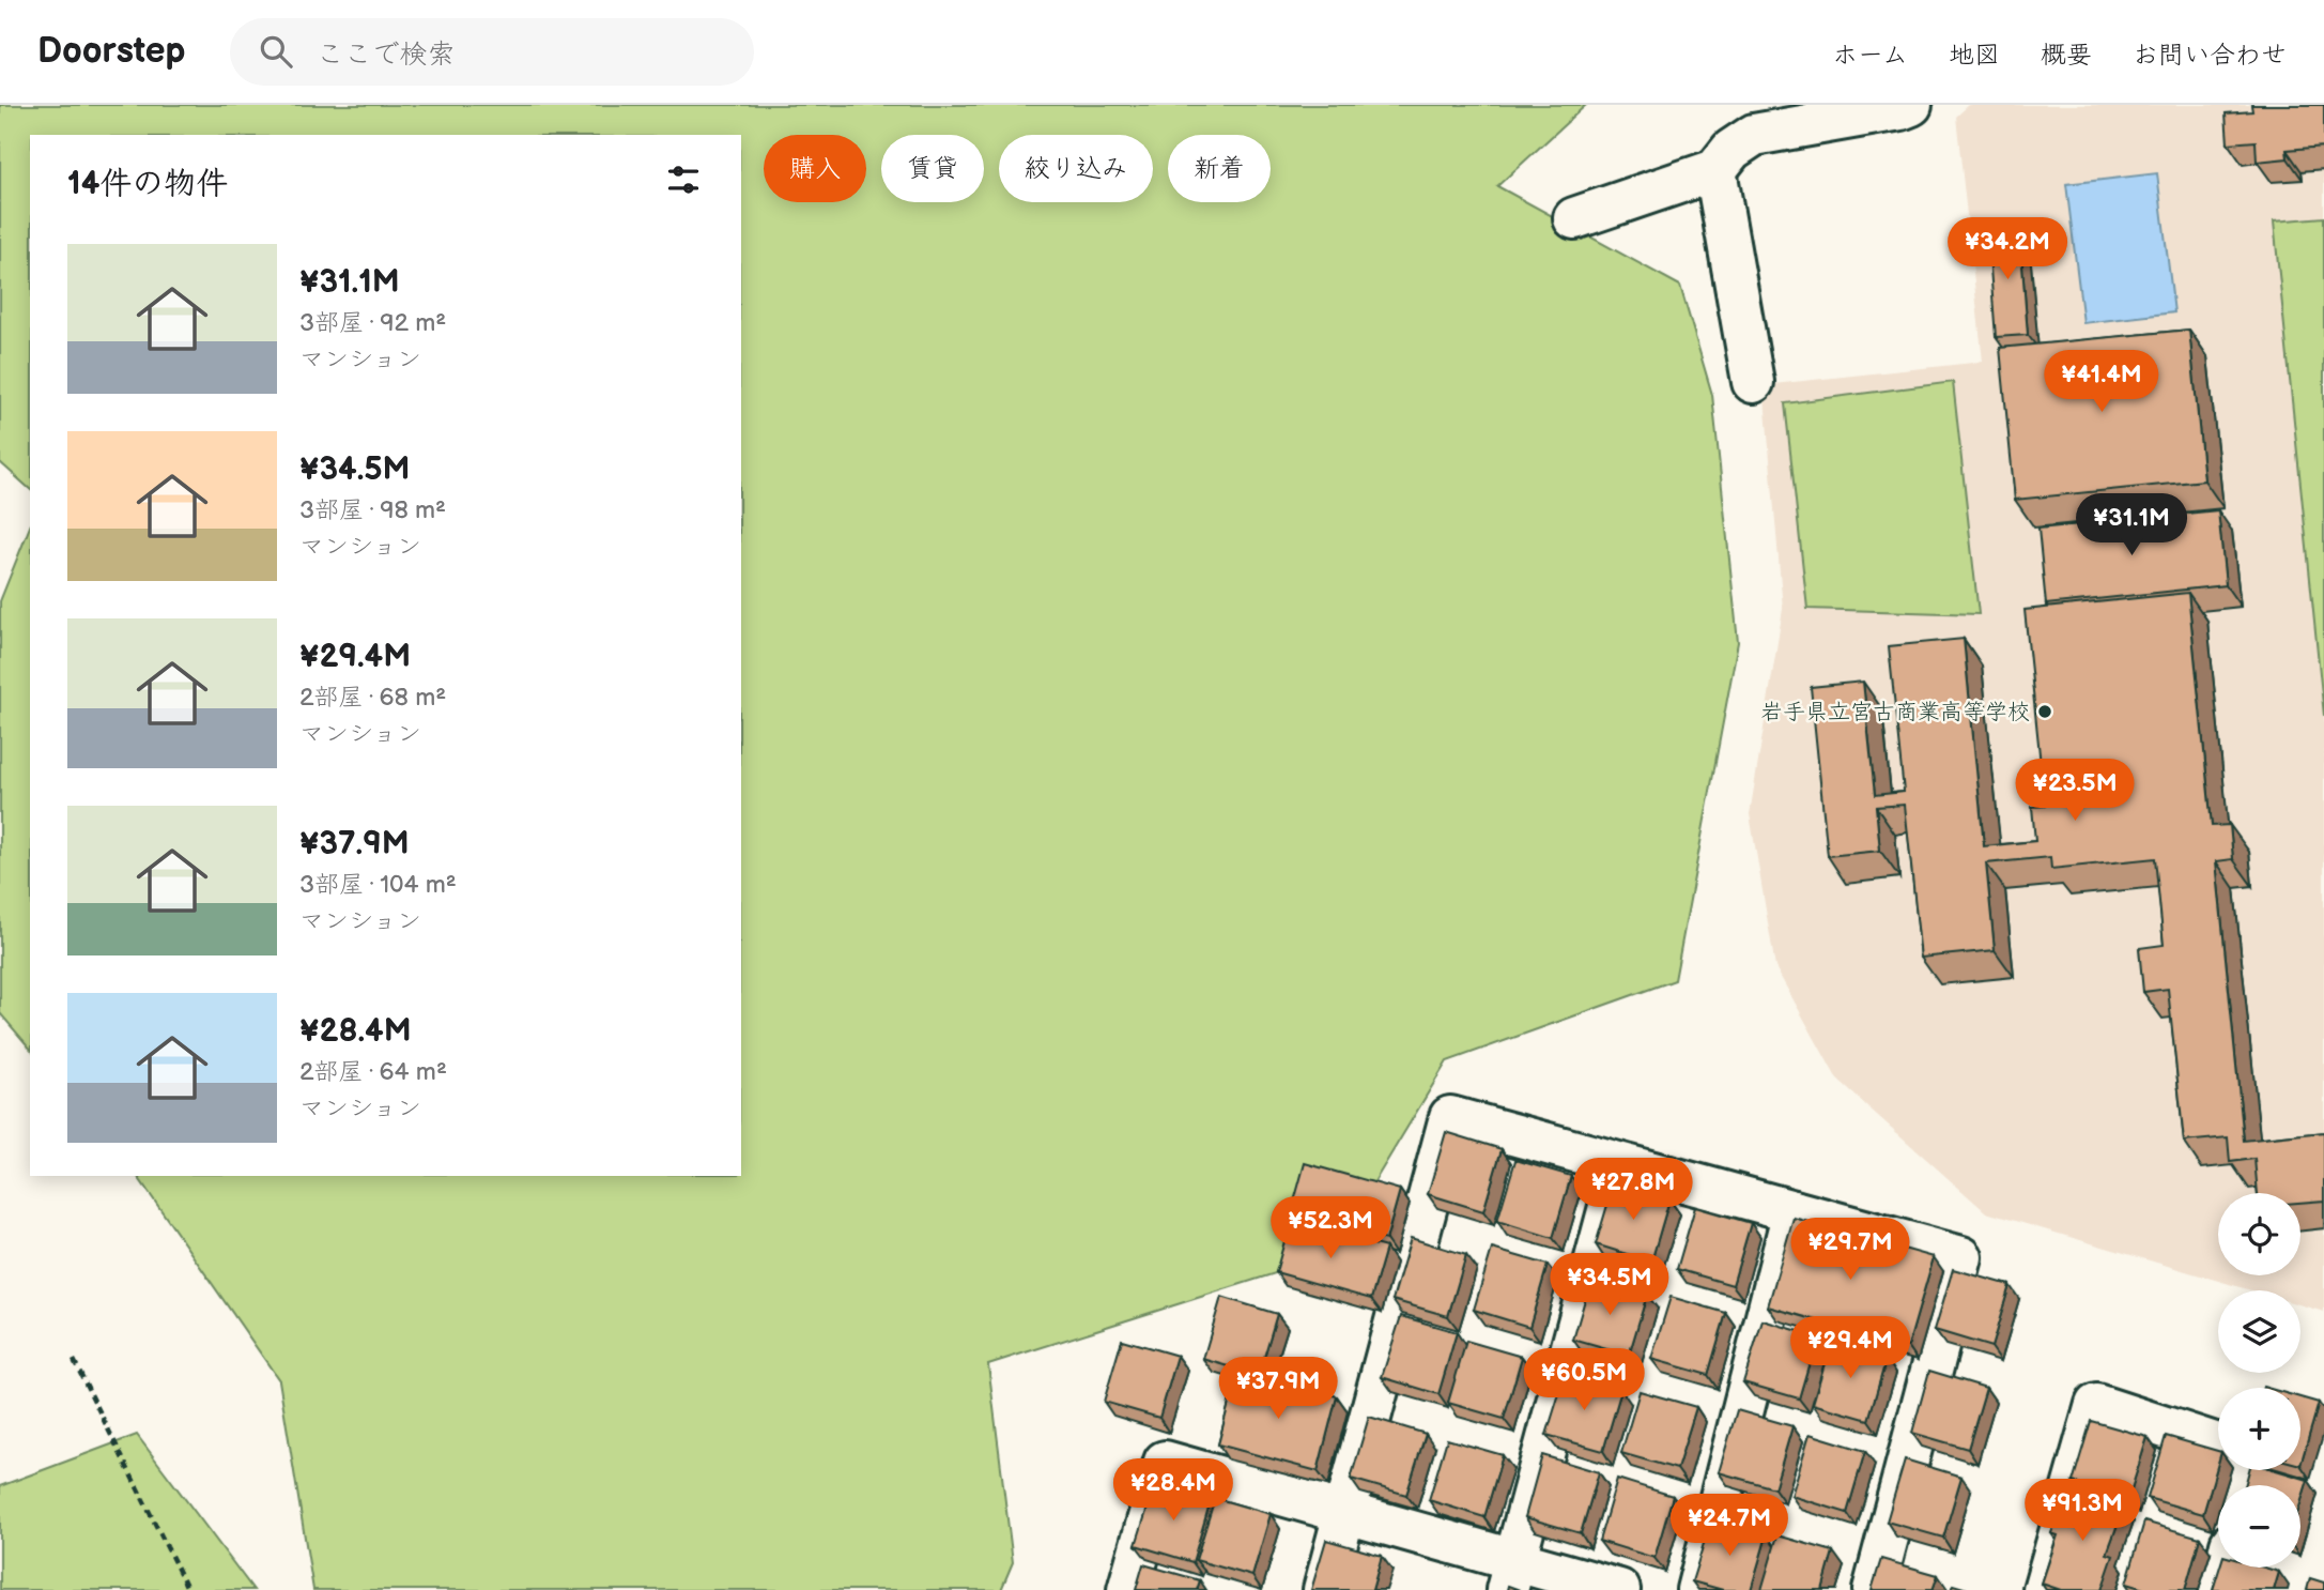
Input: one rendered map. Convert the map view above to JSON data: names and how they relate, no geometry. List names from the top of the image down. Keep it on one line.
{"places":["岩手県立宮古商業高等学校"],"page":{"header":"Doorstep","search":"ここで検索","nav":["ホーム","地図","概要","お問い合わせ"],"chip":["購入","賃貸","絞り込み","新着"],"heading":"14件の物件","price":["¥34.2M","¥41.4M","¥31.1M","¥23.5M","¥27.8M","¥52.3M","¥29.7M","¥34.5M","¥29.4M","¥60.5M","¥37.9M","¥28.4M","¥91.3M","¥24.7M"],"list":[{"name":"¥31.1M","note":"3部屋 · 92 m² · マンション"},{"name":"¥34.5M","note":"3部屋 · 98 m² · マンション"},{"name":"¥29.4M","note":"2部屋 · 68 m² · マンション"},{"name":"¥37.9M","note":"3部屋 · 104 m² · マンション"},{"name":"¥28.4M","note":"2部屋 · 64 m² · マンション"}],"map_buttons":["+","−"]}}
